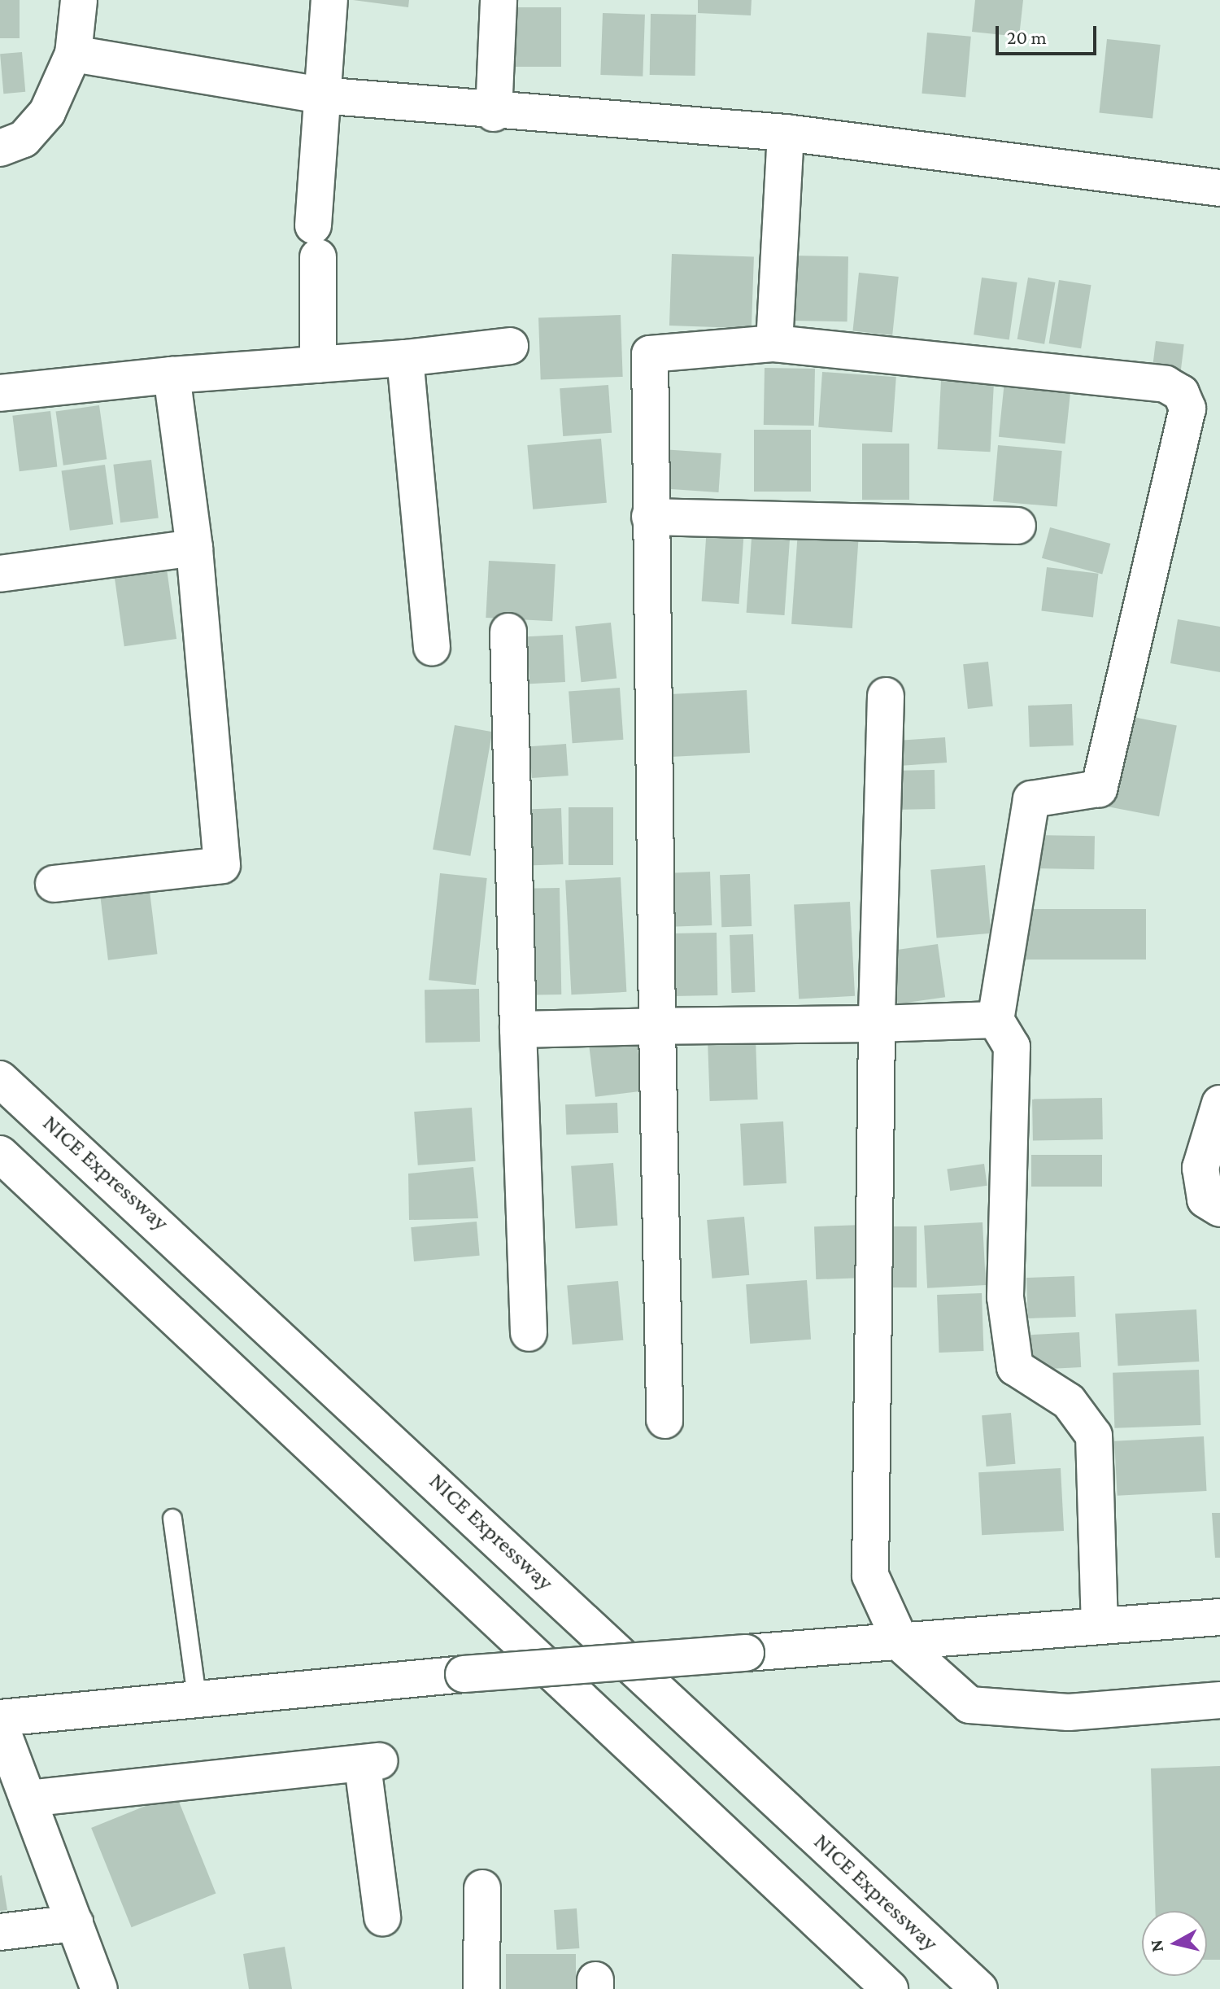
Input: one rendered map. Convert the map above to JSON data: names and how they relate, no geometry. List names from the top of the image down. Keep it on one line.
{"streets":{"main road":["NICE Expressway"]},"scale_bar":"20 m","north":"left"}
